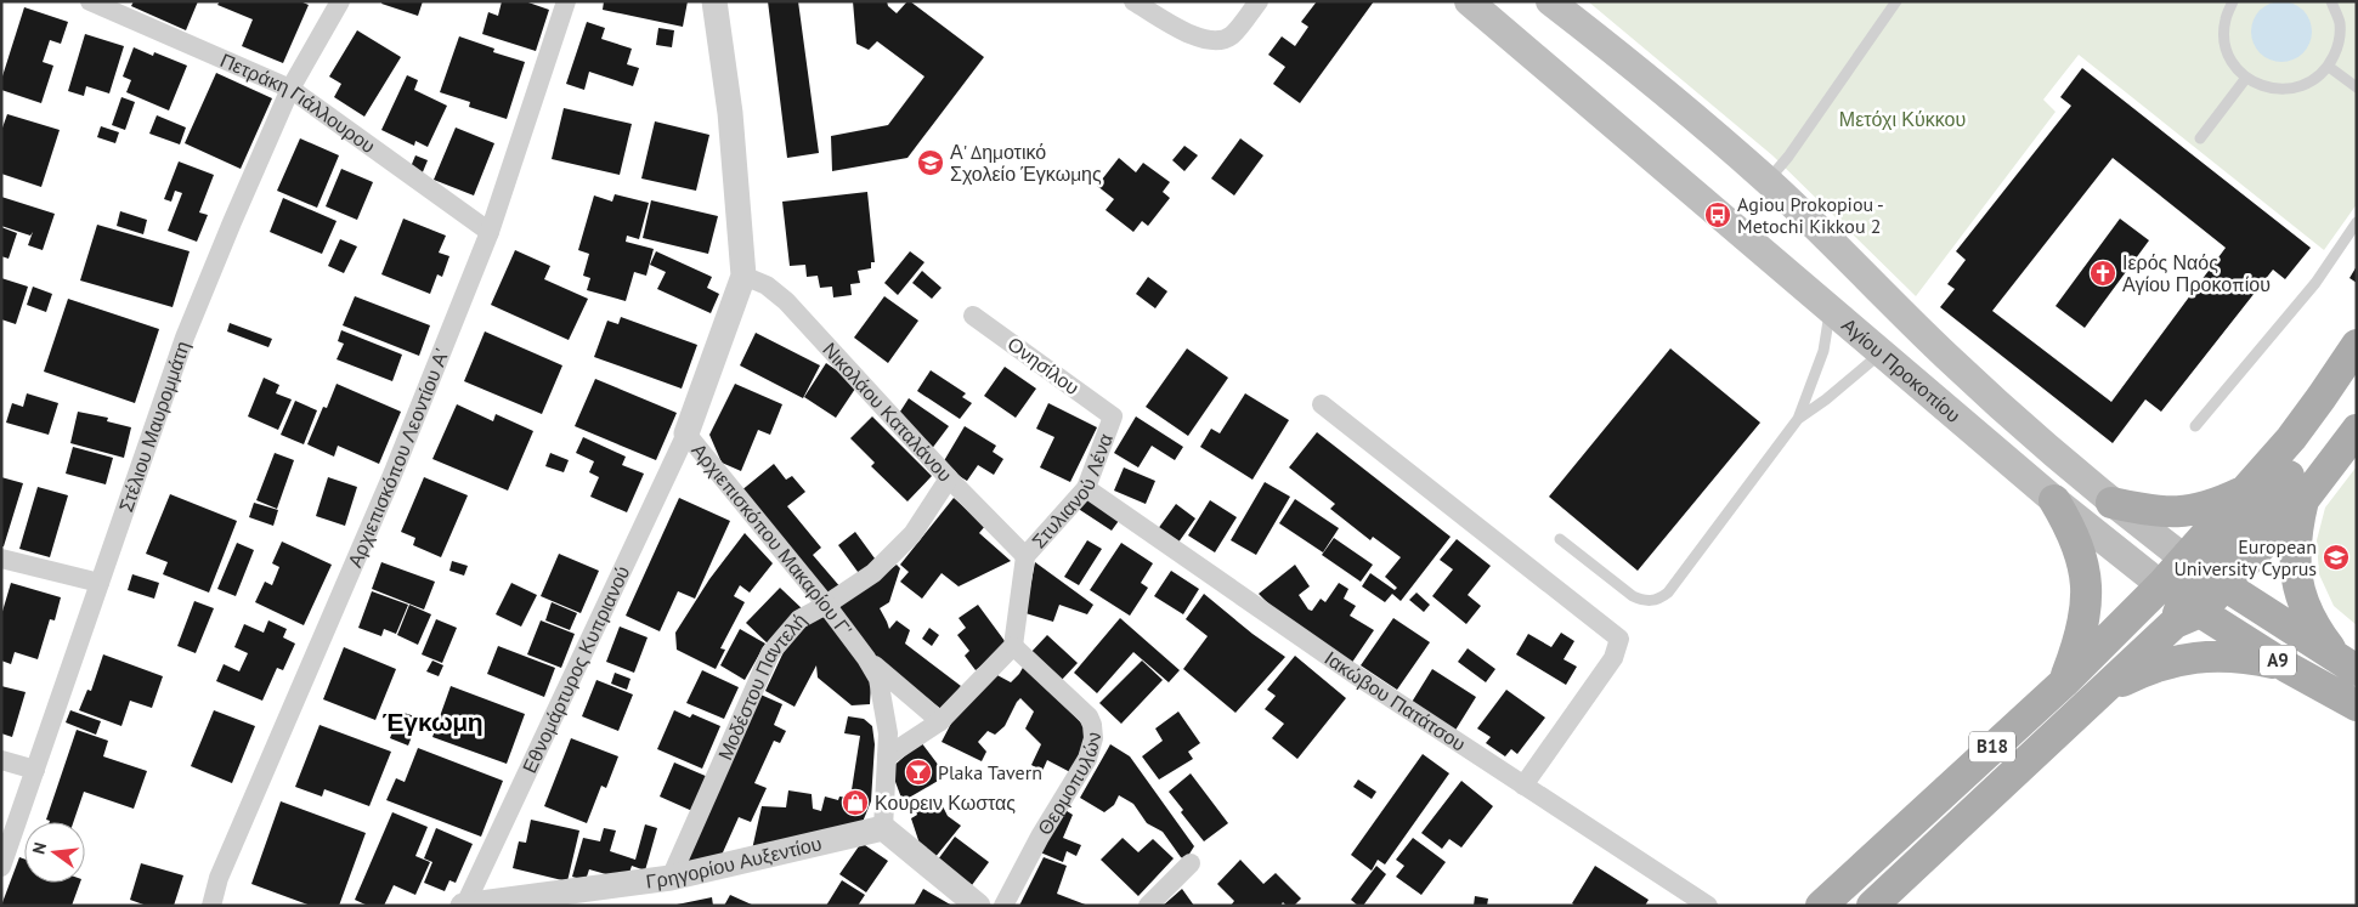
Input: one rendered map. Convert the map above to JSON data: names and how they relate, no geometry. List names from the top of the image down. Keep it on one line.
{"streets":{"main road":["Αγίου Προκοπίου","A9","B18"],"street":["Πετράκη Γιάλλουρου","Ονησίλου","Νικολάου Καταλάνου","Στέλιου Μαυρομμάτη","Αρχιεπισκόπου Λεοντίου Α'","Στυλιανού Λένα","Αρχιεπισκόπου Μακαρίου Γ'","Εθνομάρτυρος Κυπριανού","Μοδέστου Παντελή","Ιακώβου Πατάτσου","Θερμοπυλών","Γρηγορίου Αυξεντίου"]},"crossings":[["Πετράκη Γιάλλουρου","Στέλιου Μαυρομμάτη"],["Πετράκη Γιάλλουρου","Αρχιεπισκόπου Λεοντίου Α'"],["Ονησίλου","Στυλιανού Λένα"],["Αγίου Προκοπίου","B18"],["Νικολάου Καταλάνου","Στυλιανού Λένα"],["Νικολάου Καταλάνου","Αρχιεπισκόπου Μακαρίου Γ'"],["Νικολάου Καταλάνου","Μοδέστου Παντελή"],["Στυλιανού Λένα","Ιακώβου Πατάτσου"],["Στυλιανού Λένα","Θερμοπυλών"],["Αρχιεπισκόπου Μακαρίου Γ'","Εθνομάρτυρος Κυπριανού"],["Αρχιεπισκόπου Μακαρίου Γ'","Μοδέστου Παντελή"],["Αρχιεπισκόπου Μακαρίου Γ'","Γρηγορίου Αυξεντίου"],["Εθνομάρτυρος Κυπριανού","Γρηγορίου Αυξεντίου"],["Μοδέστου Παντελή","Γρηγορίου Αυξεντίου"]],"districts":["Έγκωμη"],"parks":["Μετόχι Κύκκου"],"places":{"school or university":["Α' Δημοτικό Σχολείο Έγκωμης","European University Cyprus"],"bus stop":["Agiou Prokopiou - Metochi Kikkou 2"],"church":["Ιερός Ναός Αγίου Προκοπίου"],"bar":["Plaka Tavern"],"shop":["Κουρειν Κωστας"]},"north":"left"}
